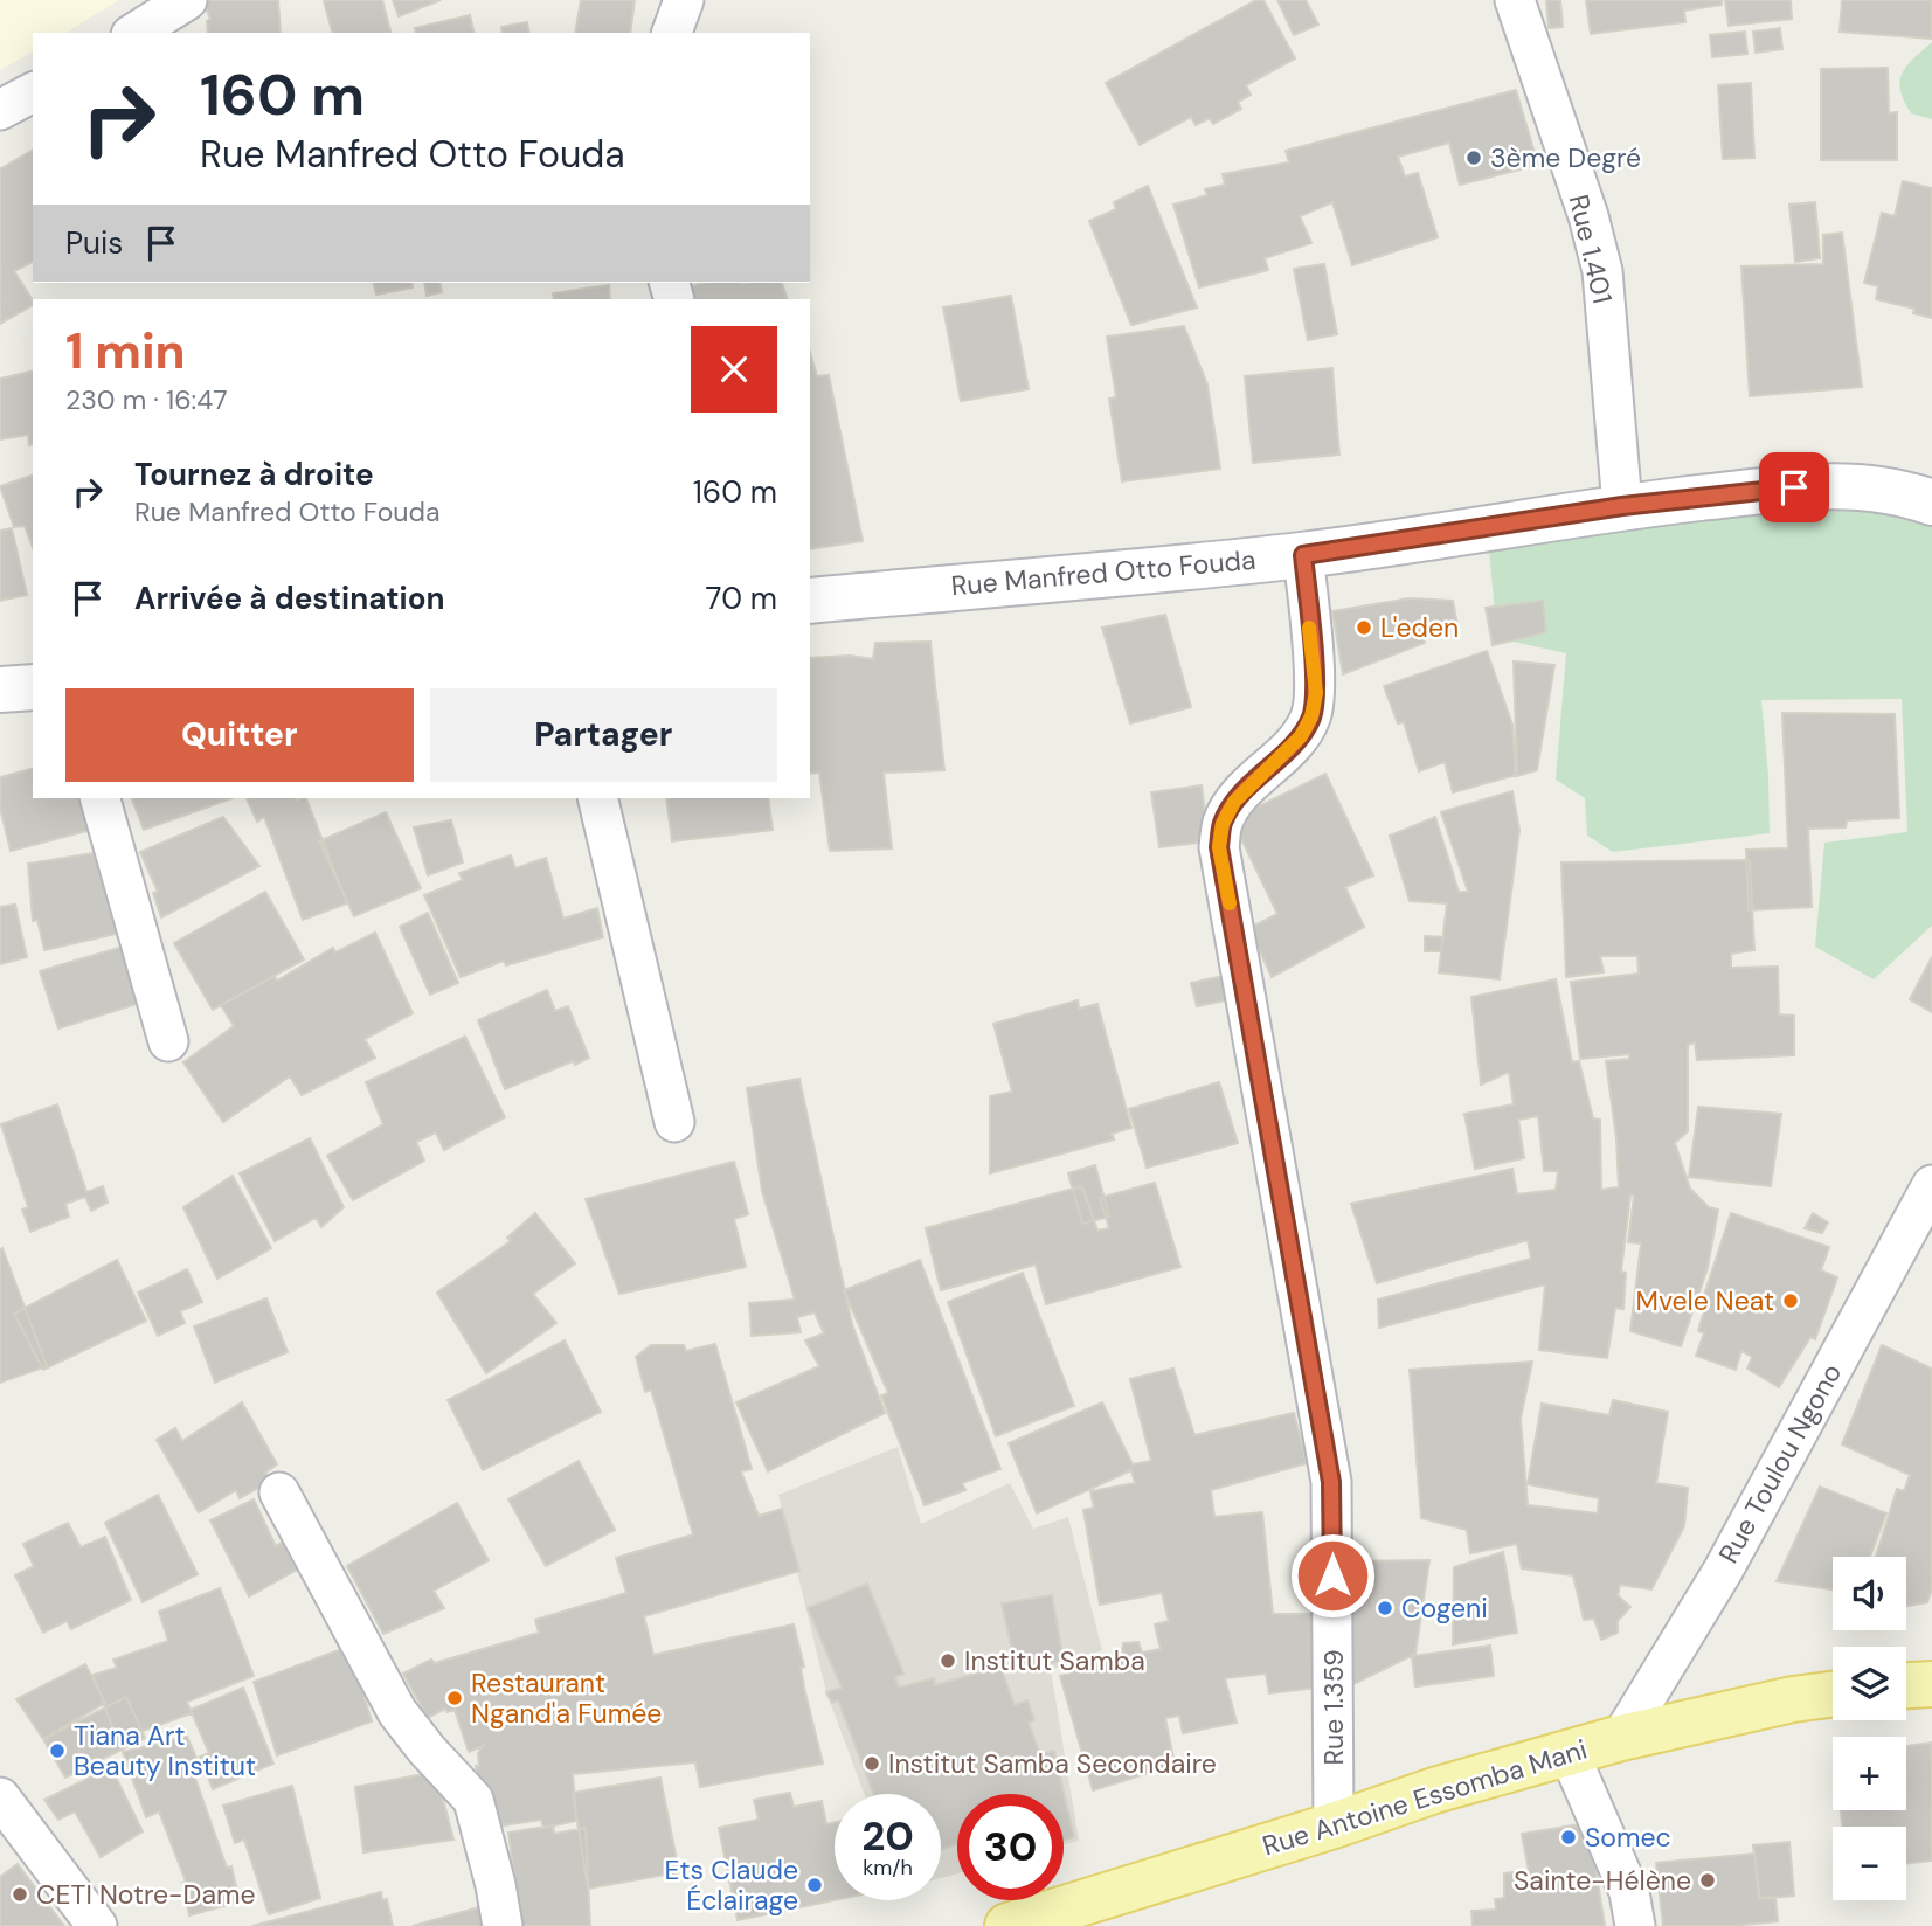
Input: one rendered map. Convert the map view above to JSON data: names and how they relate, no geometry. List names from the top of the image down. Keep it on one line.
{"streets":{"main road":["Rue Antoine Essomba Mani"],"street":["Rue 1.401","Rue Manfred Otto Fouda","Rue Toulou Ngono","Rue 1.359"]},"crossings":[["Rue 1.401","Rue Manfred Otto Fouda"],["Rue Manfred Otto Fouda","Rue 1.359"],["Rue Toulou Ngono","Rue Antoine Essomba Mani"],["Rue 1.359","Rue Antoine Essomba Mani"]],"places":["3ème Degré","L'eden","Mvele Neat","Cogeni","Institut Samba","Restaurant Ngand'a Fumée","Tiana Art Beauty Institut","Institut Samba Secondaire","Somec","Sainte-Hélène","Ets Claude Éclairage","CETI Notre-Dame"],"page":{"turn":["160 m","Rue Manfred Otto Fouda"],"then":"Puis","heading":["1 min","230 m · 16:47"],"list":[{"name":"Tournez à droite","note":"Rue Manfred Otto Fouda","value":"160 m"},{"name":"Arrivée à destination","value":"70 m"}],"buttons":["Quitter","Partager"],"map_buttons":["+","−"],"speed":"20 km/h","limit":"30"}}
